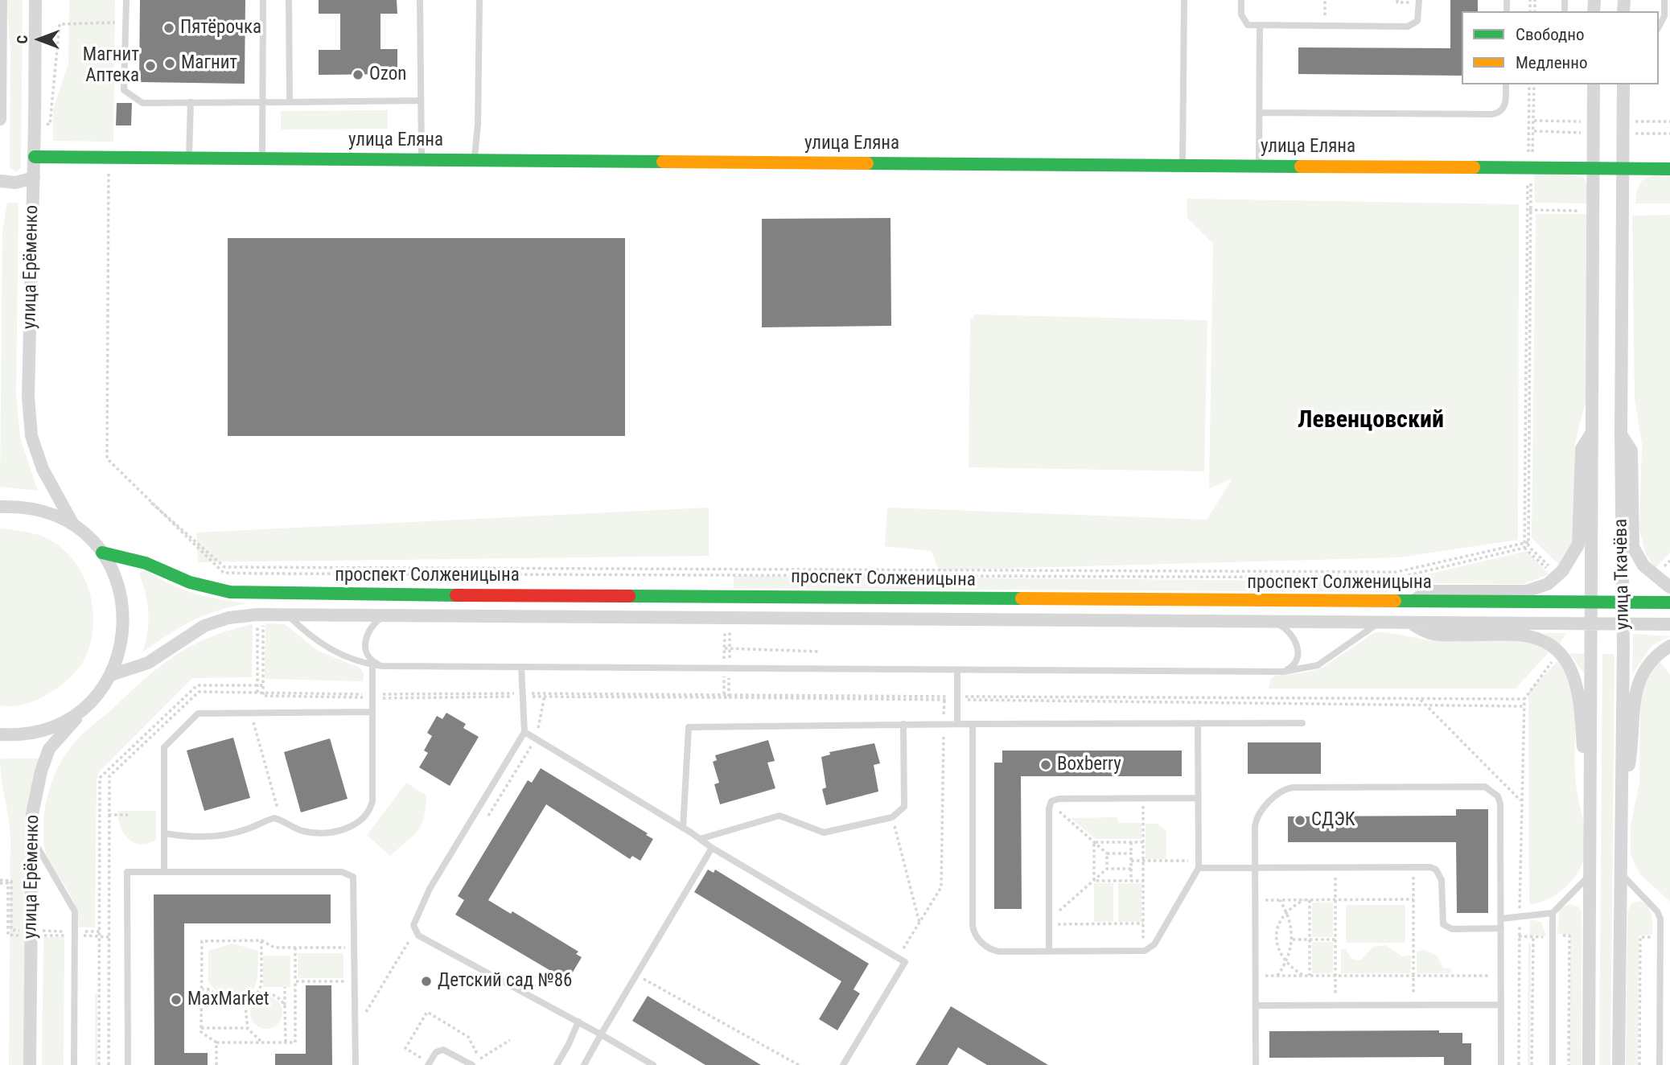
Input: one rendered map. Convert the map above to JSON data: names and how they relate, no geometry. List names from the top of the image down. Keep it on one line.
{"streets":{"street":["улица Еляна","улица Ерёменко","улица Ткачёва","проспект Солженицына"]},"crossings":[["улица Еляна","улица Ерёменко"],["улица Еляна","улица Ткачёва"],["улица Ткачёва","проспект Солженицына"]],"districts":["Левенцовский"],"places":["Пятёрочка","Магнит","Магнит Аптека","Ozon","Boxberry","СДЭК","Детский сад №86","MaxMarket"],"legend":["Свободно","Медленно"],"north":"left"}
